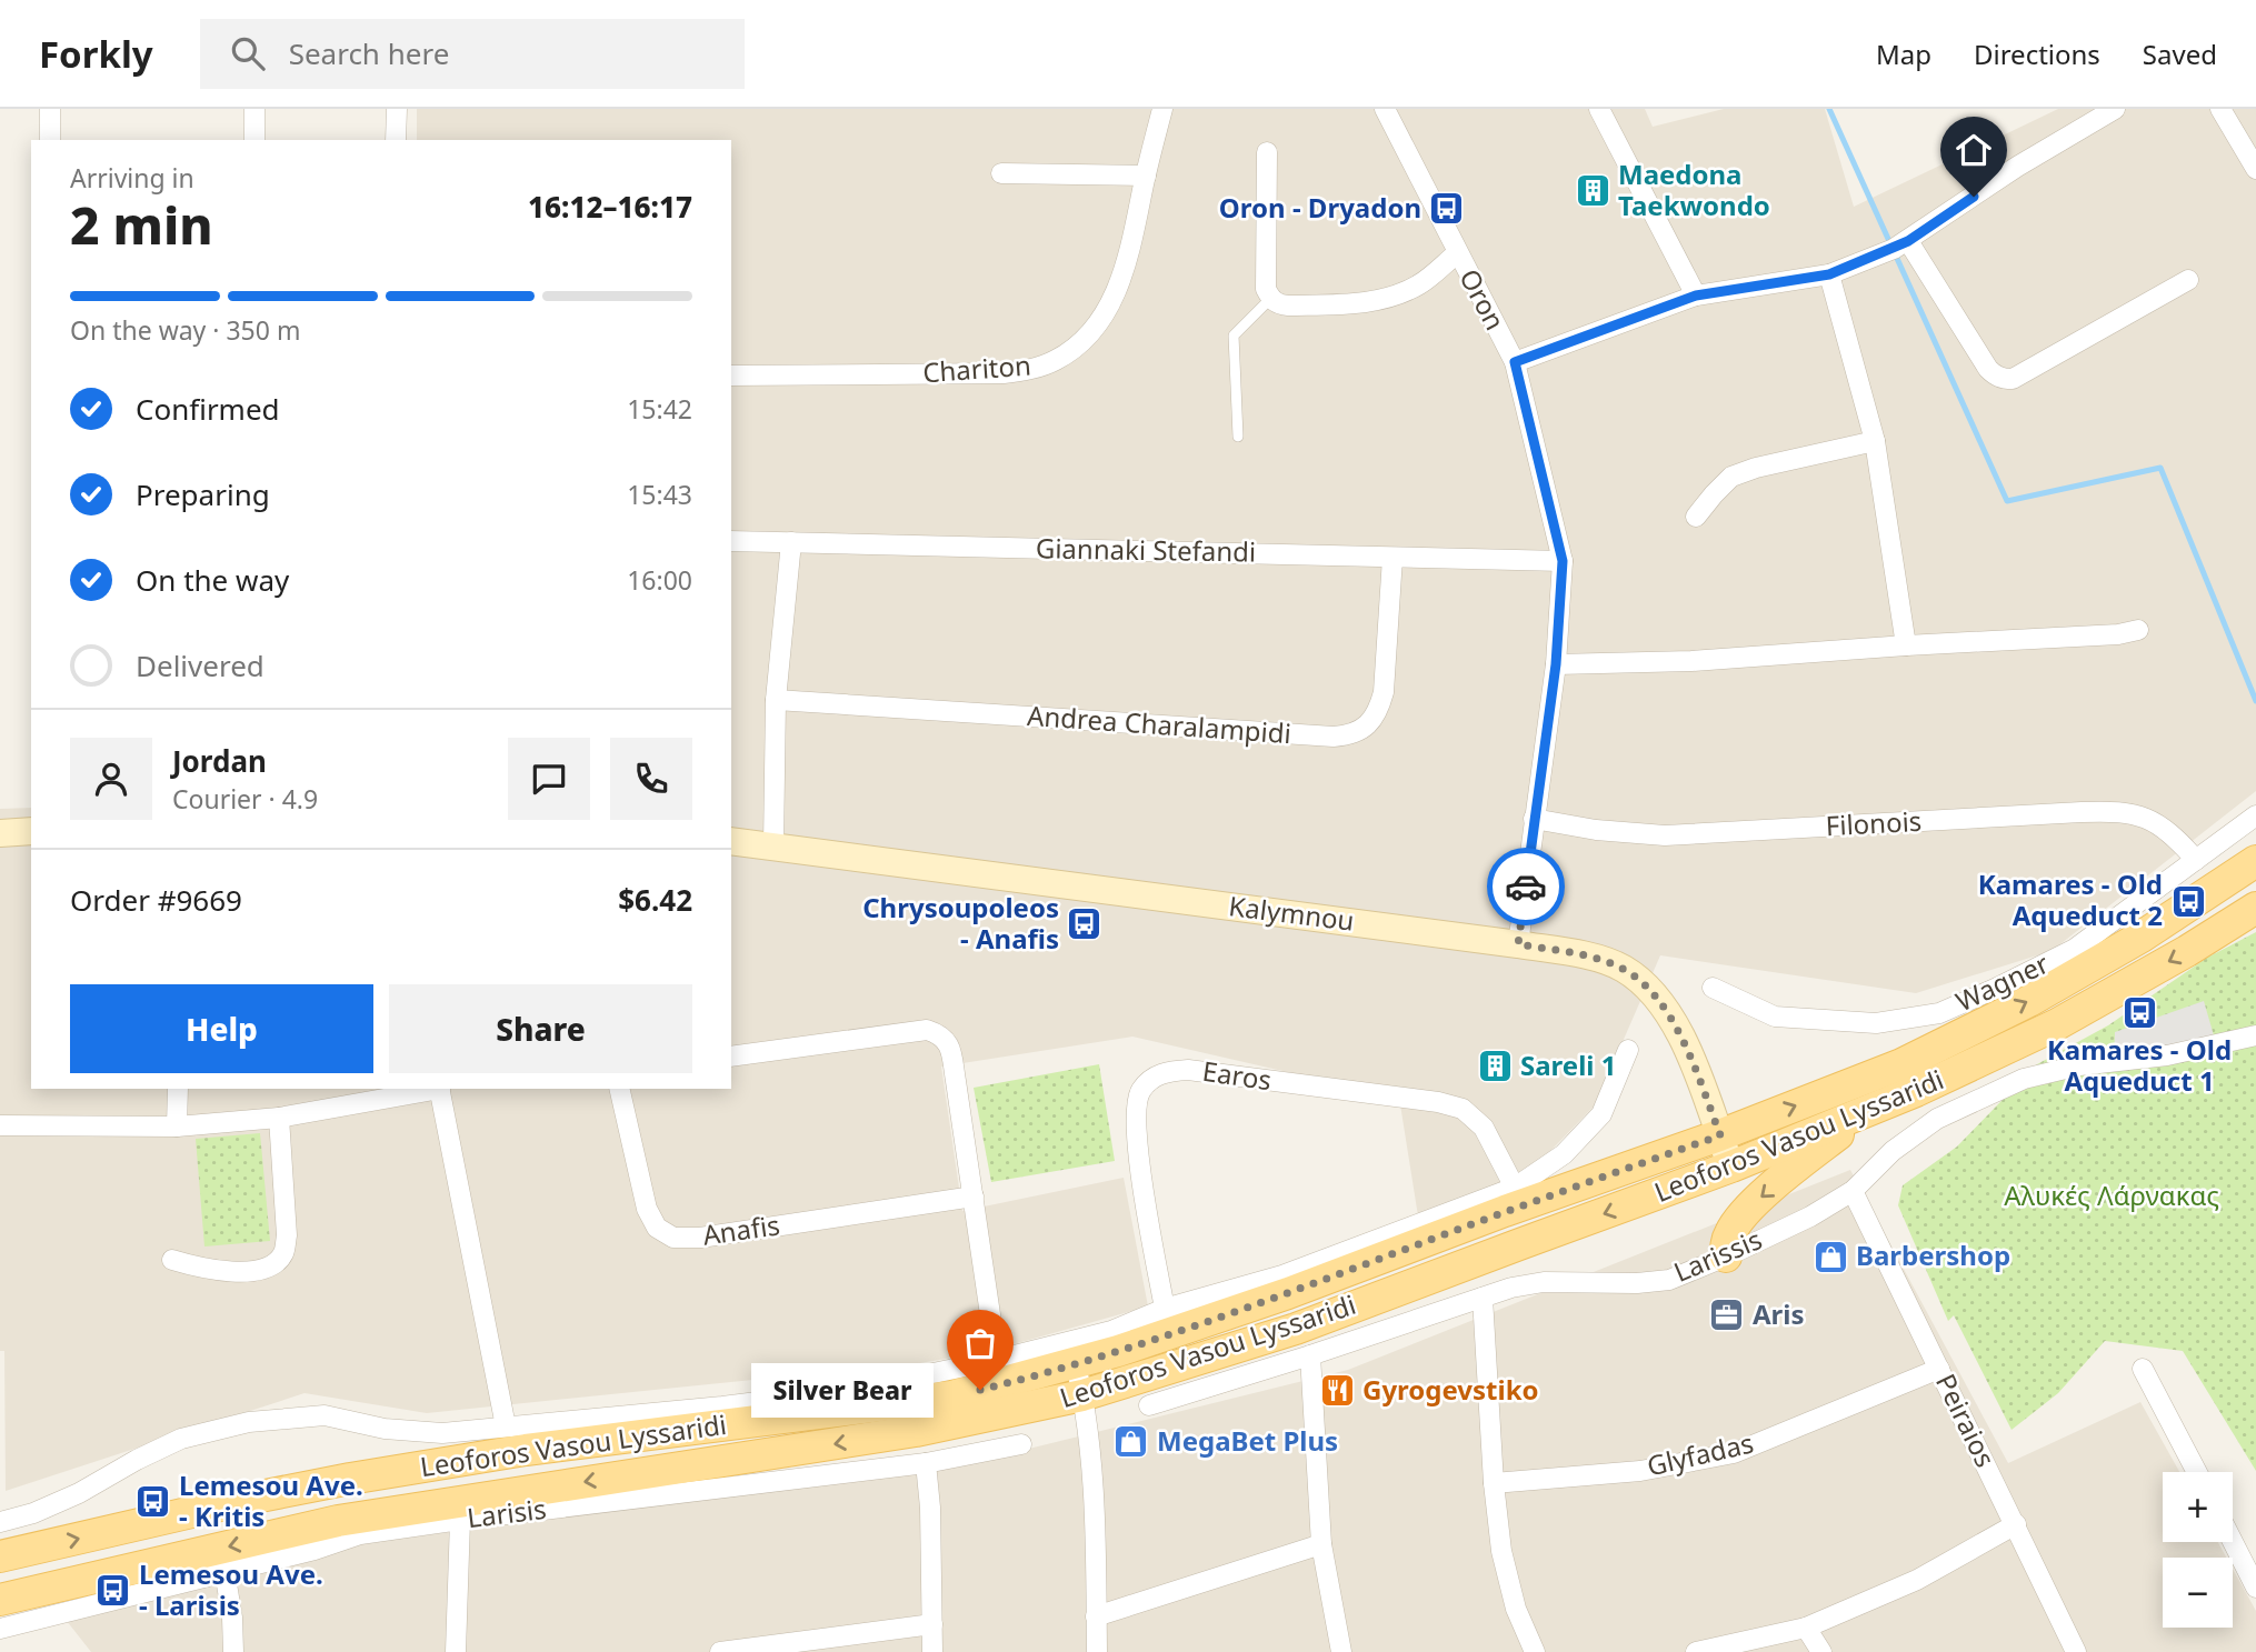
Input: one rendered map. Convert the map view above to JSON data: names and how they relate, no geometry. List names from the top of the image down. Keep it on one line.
{"streets":{"main road":["Leoforos Vasou Lyssaridi"],"street":["Oron","Chariton","Giannaki Stefandi","Andrea Charalampidi","Filonois","Kalymnou","Wagner","Earos","Anafis","Larissis","Peiraios","Glyfadas","Larisis"]},"crossings":[["Oron","Giannaki Stefandi"],["Oron","Filonois"],["Oron","Kalymnou"],["Giannaki Stefandi","Andrea Charalampidi"],["Filonois","Wagner"],["Kalymnou","Leoforos Vasou Lyssaridi"],["Larissis","Peiraios"],["Peiraios","Glyfadas"]],"parks":["Αλυκές Λάρνακας"],"places":{"building":["Maedona Taekwondo","Sareli 1"],"bus stop":["Oron - Dryadon","Kamares - Old Aqueduct 2","Chrysoupoleos - Anafis","Kamares - Old Aqueduct 1","Lemesou Ave. - Kritis","Lemesou Ave. - Larisis"],"shop":["Barbershop","MegaBet Plus"],"office":["Aris"],"other":["Silver Bear"],"restaurant":["Gyrogevstiko"]},"page":{"header":"Forkly","search":"Search here","nav":["Map","Directions","Saved"],"heading":["2 min","Arriving in","16:12–16:17"],"panel":["Jordan","Courier · 4.9","Order #9669","$6.42"],"bar":"On the way · 350 m","list":[["Confirmed","15:42"],["Preparing","15:43"],["On the way","16:00"],"Delivered"],"buttons":["Help","Share"],"bubble":"Silver Bear","map_buttons":["+","−"]}}
